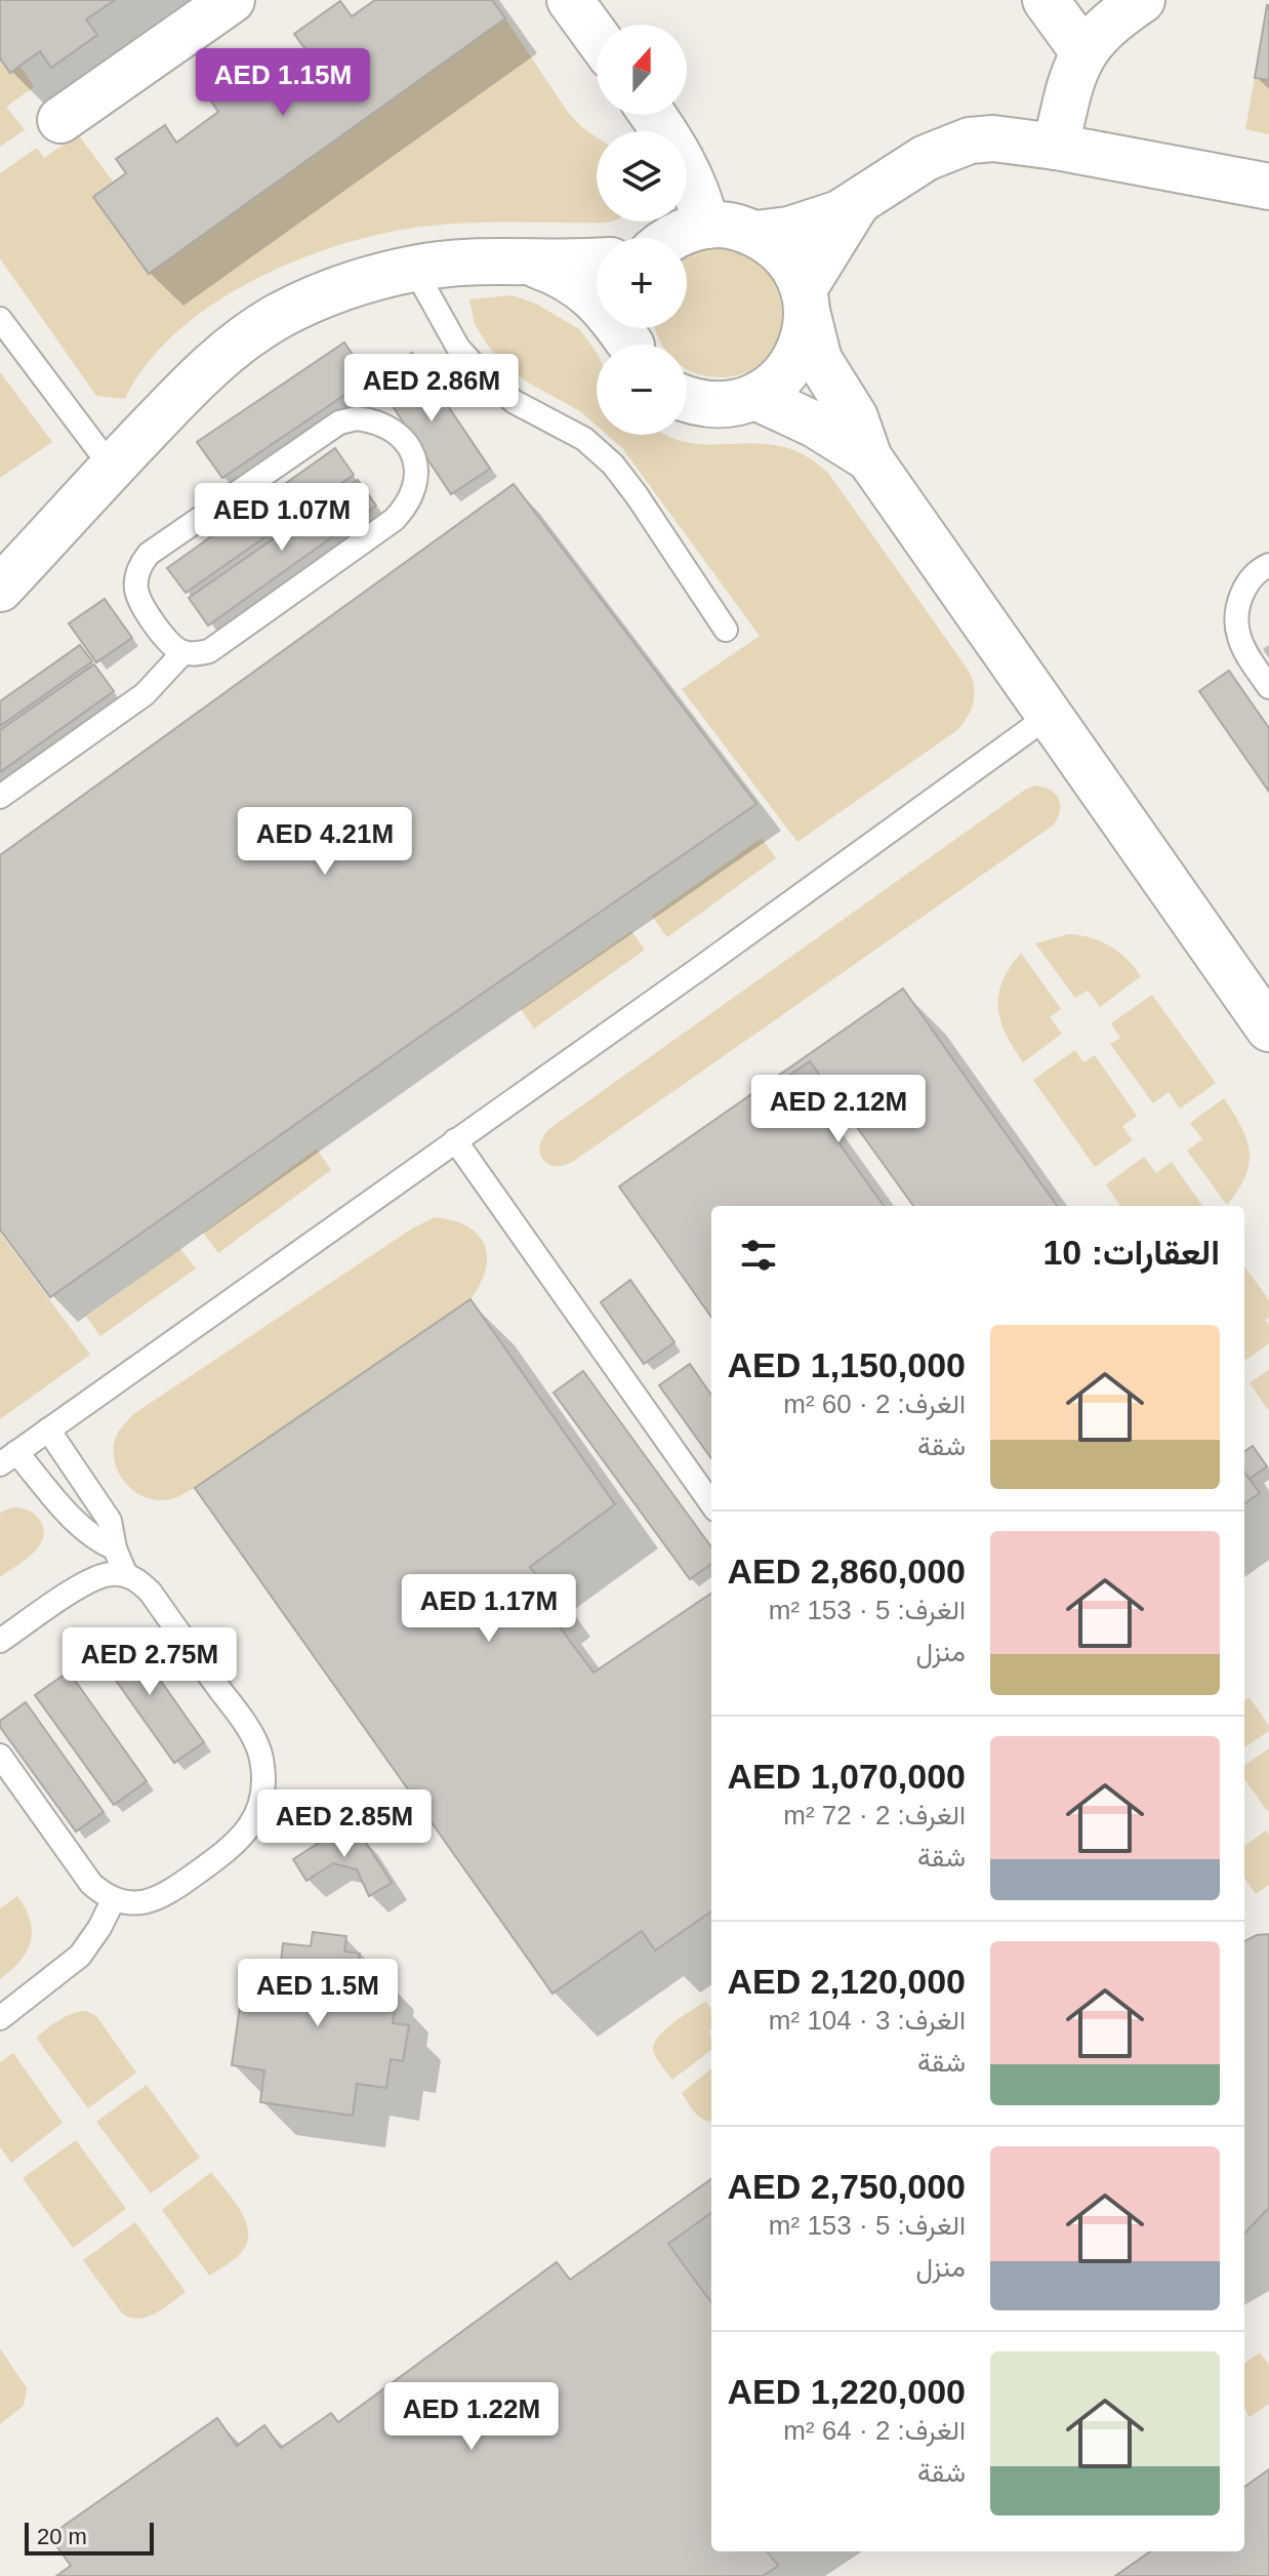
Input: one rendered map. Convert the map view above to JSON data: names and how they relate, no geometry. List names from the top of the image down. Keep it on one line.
{"scale_bar":"20 m","north":"top","page":{"map_buttons":["+","−"],"price":["AED 1.15M","AED 2.86M","AED 1.07M","AED 4.21M","AED 2.12M","AED 1.17M","AED 2.75M","AED 2.85M","AED 1.5M","AED 1.22M"],"heading":"العقارات: 10","list":[{"name":"AED 1,150,000","note":"الغرف: 2 · 60 m² · شقة"},{"name":"AED 2,860,000","note":"الغرف: 5 · 153 m² · منزل"},{"name":"AED 1,070,000","note":"الغرف: 2 · 72 m² · شقة"},{"name":"AED 2,120,000","note":"الغرف: 3 · 104 m² · شقة"},{"name":"AED 2,750,000","note":"الغرف: 5 · 153 m² · منزل"},{"name":"AED 1,220,000","note":"الغرف: 2 · 64 m² · شقة"}],"scale":"20 m"}}
